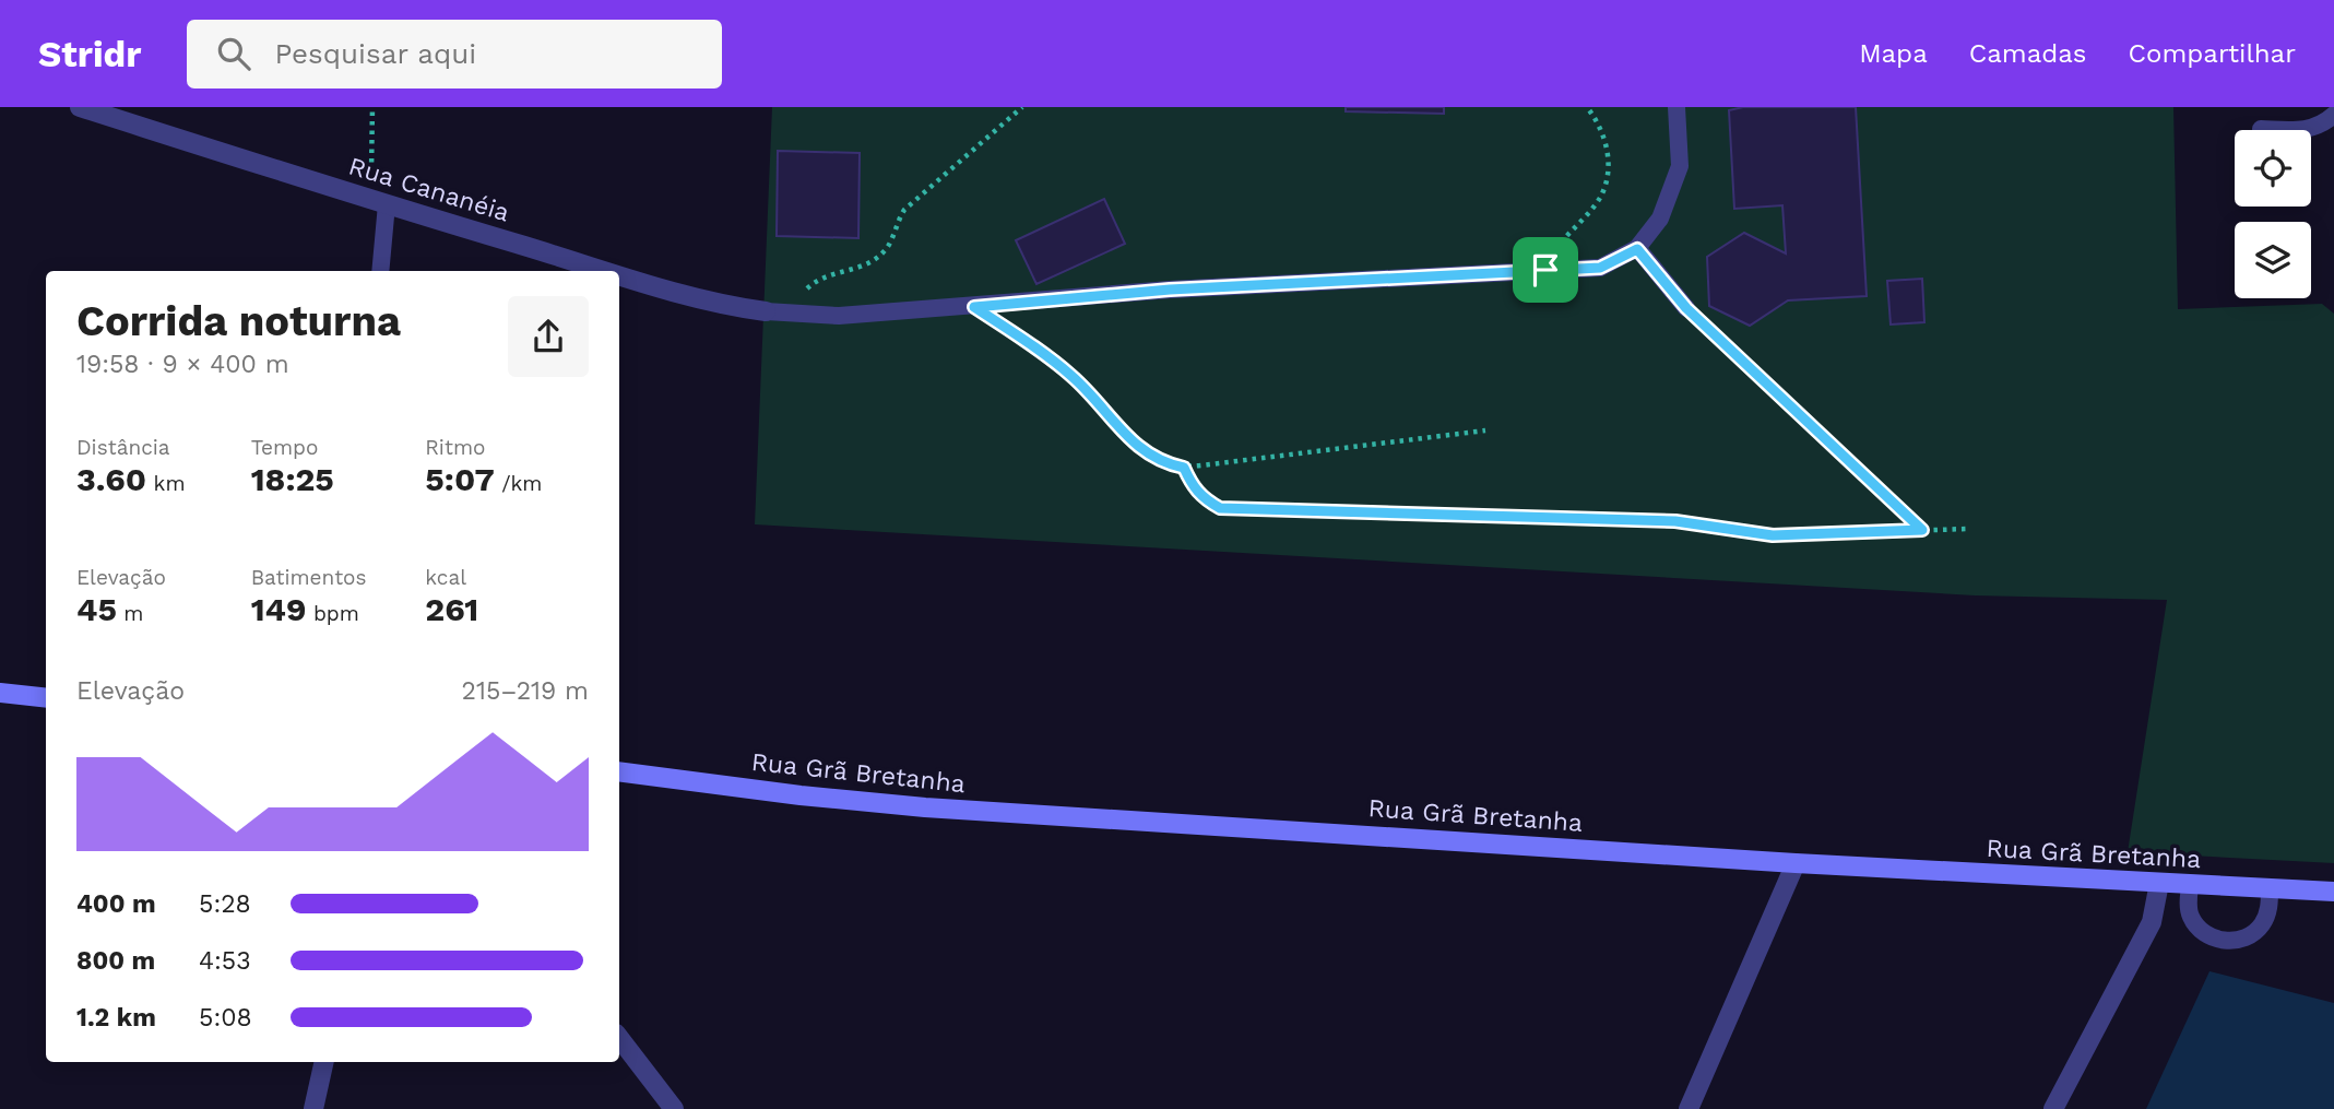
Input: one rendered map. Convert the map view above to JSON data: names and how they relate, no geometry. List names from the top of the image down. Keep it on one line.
{"streets":{"street":["Rua Cananéia","Rua Grã Bretanha"]},"page":{"header":"Stridr","search":"Pesquisar aqui","nav":["Mapa","Camadas","Compartilhar"],"heading":["Corrida noturna","19:58 · 9 × 400 m"],"stats":[["Distância","3.60 km"],["Tempo","18:25"],["Ritmo","5:07 /km"],["Elevação","45 m"],["Batimentos","149 bpm"],["kcal","261"]],"chart":["Elevação","215–219 m"],"list":[{"name":"400 m","note":"5:28"},{"name":"800 m","note":"4:53"},{"name":"1.2 km","note":"5:08"}]}}
